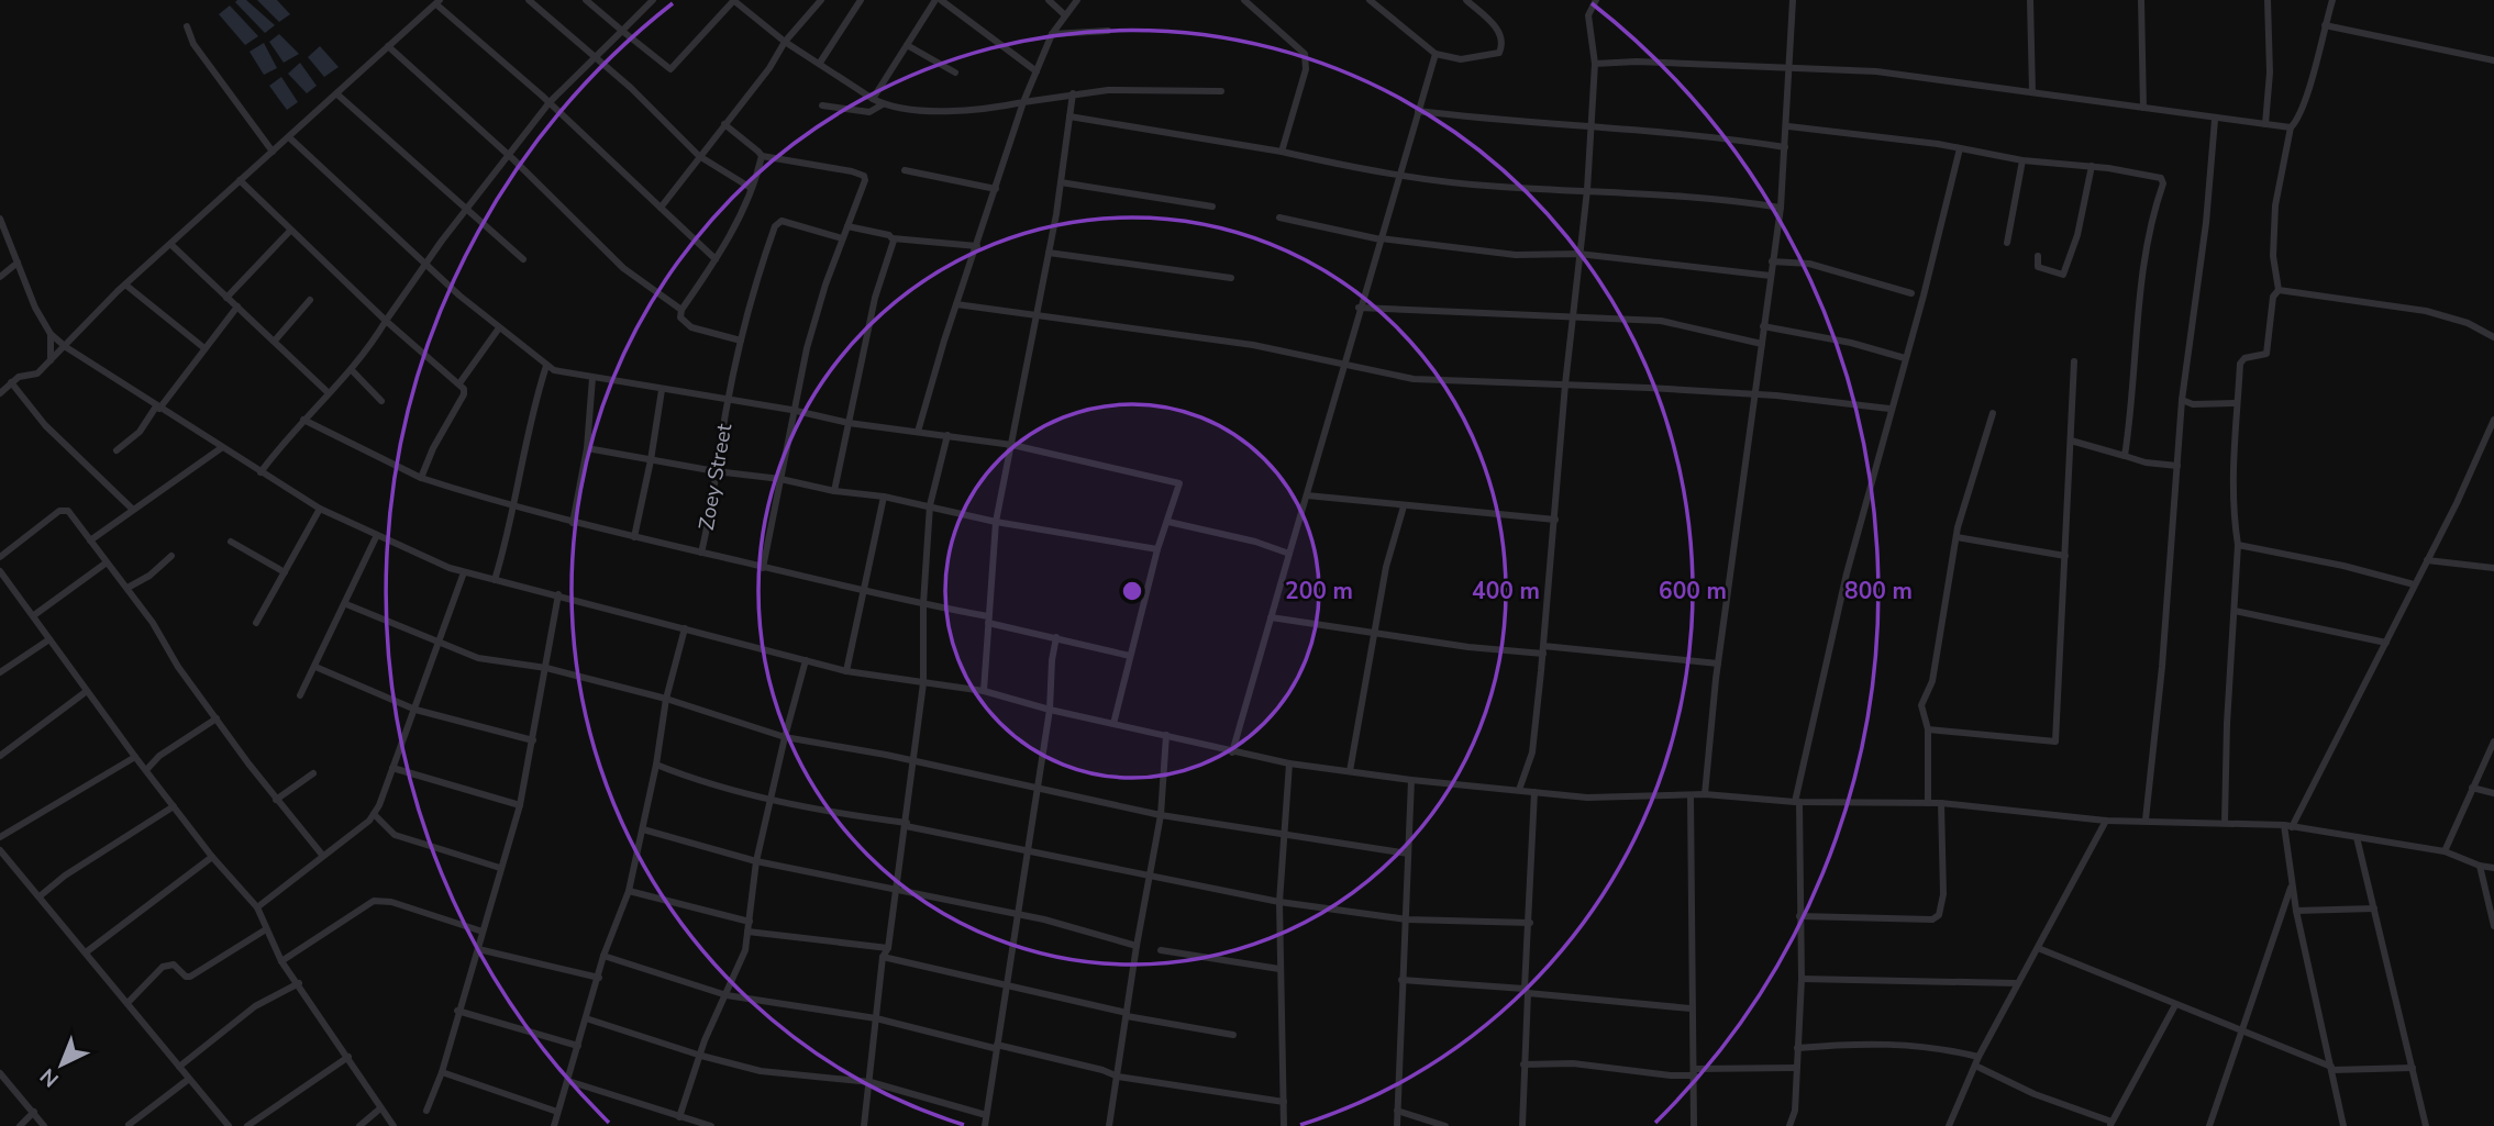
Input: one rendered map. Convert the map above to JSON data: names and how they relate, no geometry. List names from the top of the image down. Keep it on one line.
{"streets":{"street":["Zoey Street"]},"north":"bottom left","rings":["200 m","400 m","600 m","800 m"]}
